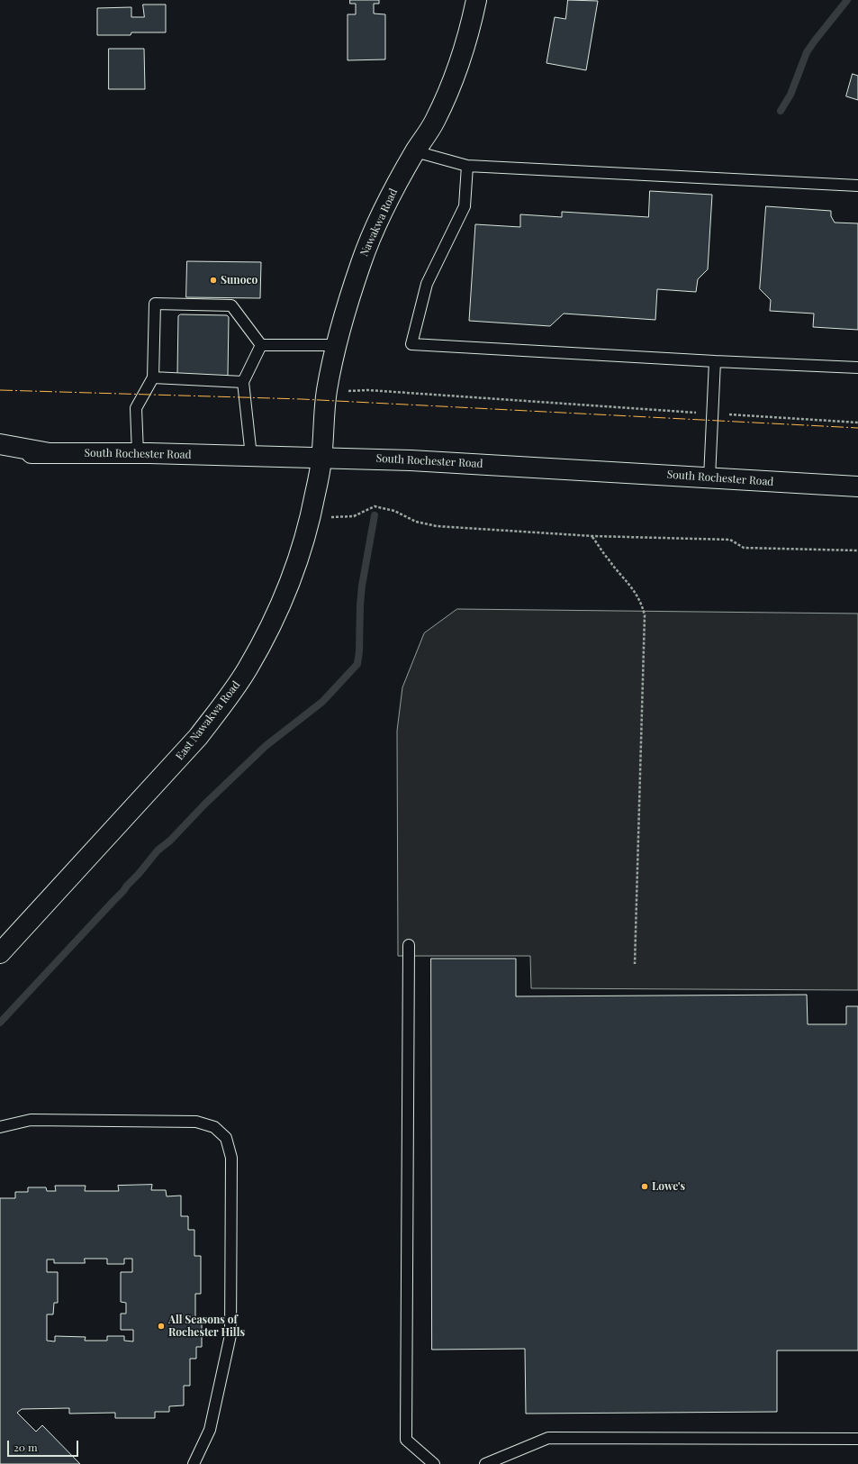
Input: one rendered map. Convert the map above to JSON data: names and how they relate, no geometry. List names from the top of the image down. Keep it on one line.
{"streets":{"main road":["Nawakwa Road","South Rochester Road","East Nawakwa Road"]},"crossings":[["Nawakwa Road","South Rochester Road"],["Nawakwa Road","East Nawakwa Road"],["South Rochester Road","East Nawakwa Road"]],"places":["Sunoco","Lowe's","All Seasons of Rochester Hills"],"scale_bar":"20 m"}
